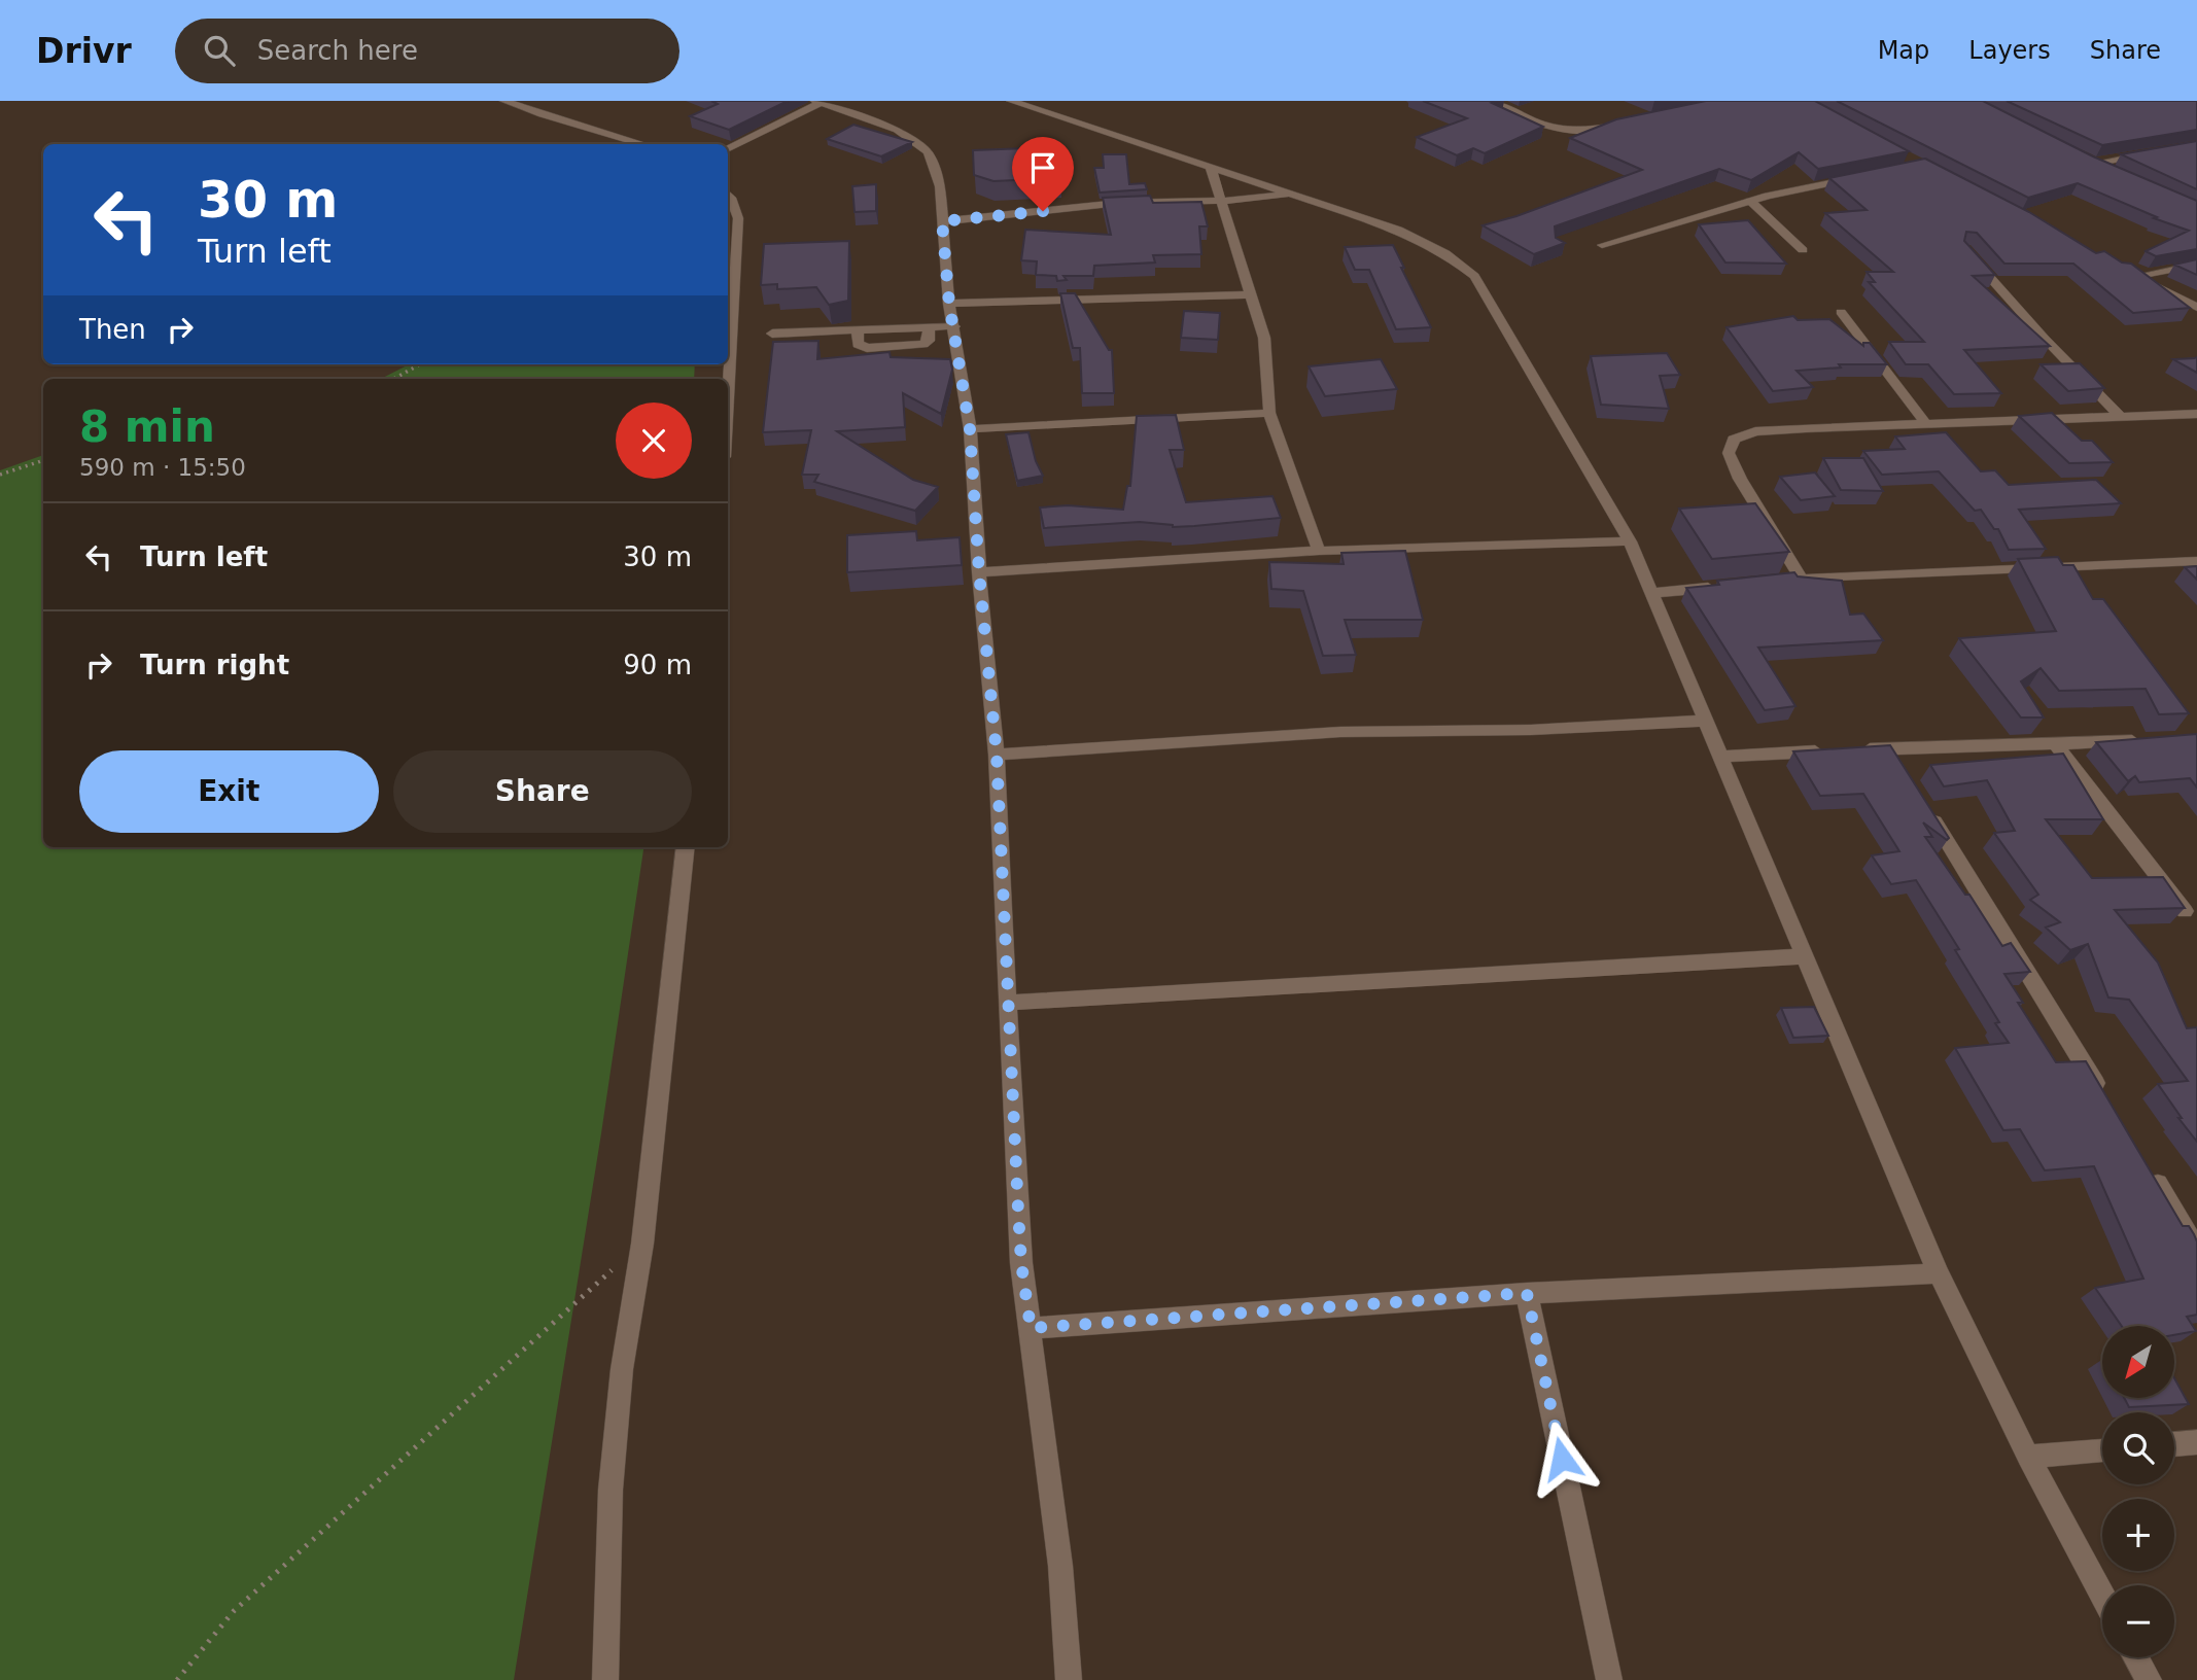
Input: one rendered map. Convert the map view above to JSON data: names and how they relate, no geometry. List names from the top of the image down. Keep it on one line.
{"north":"bottom left","page":{"header":"Drivr","search":"Search here","nav":["Map","Layers","Share"],"turn":["30 m","Turn left"],"then":"Then","heading":["8 min","590 m · 15:50"],"list":[{"name":"Turn left","value":"30 m"},{"name":"Turn right","value":"90 m"}],"buttons":["Exit","Share"],"map_buttons":["+","−"]}}
